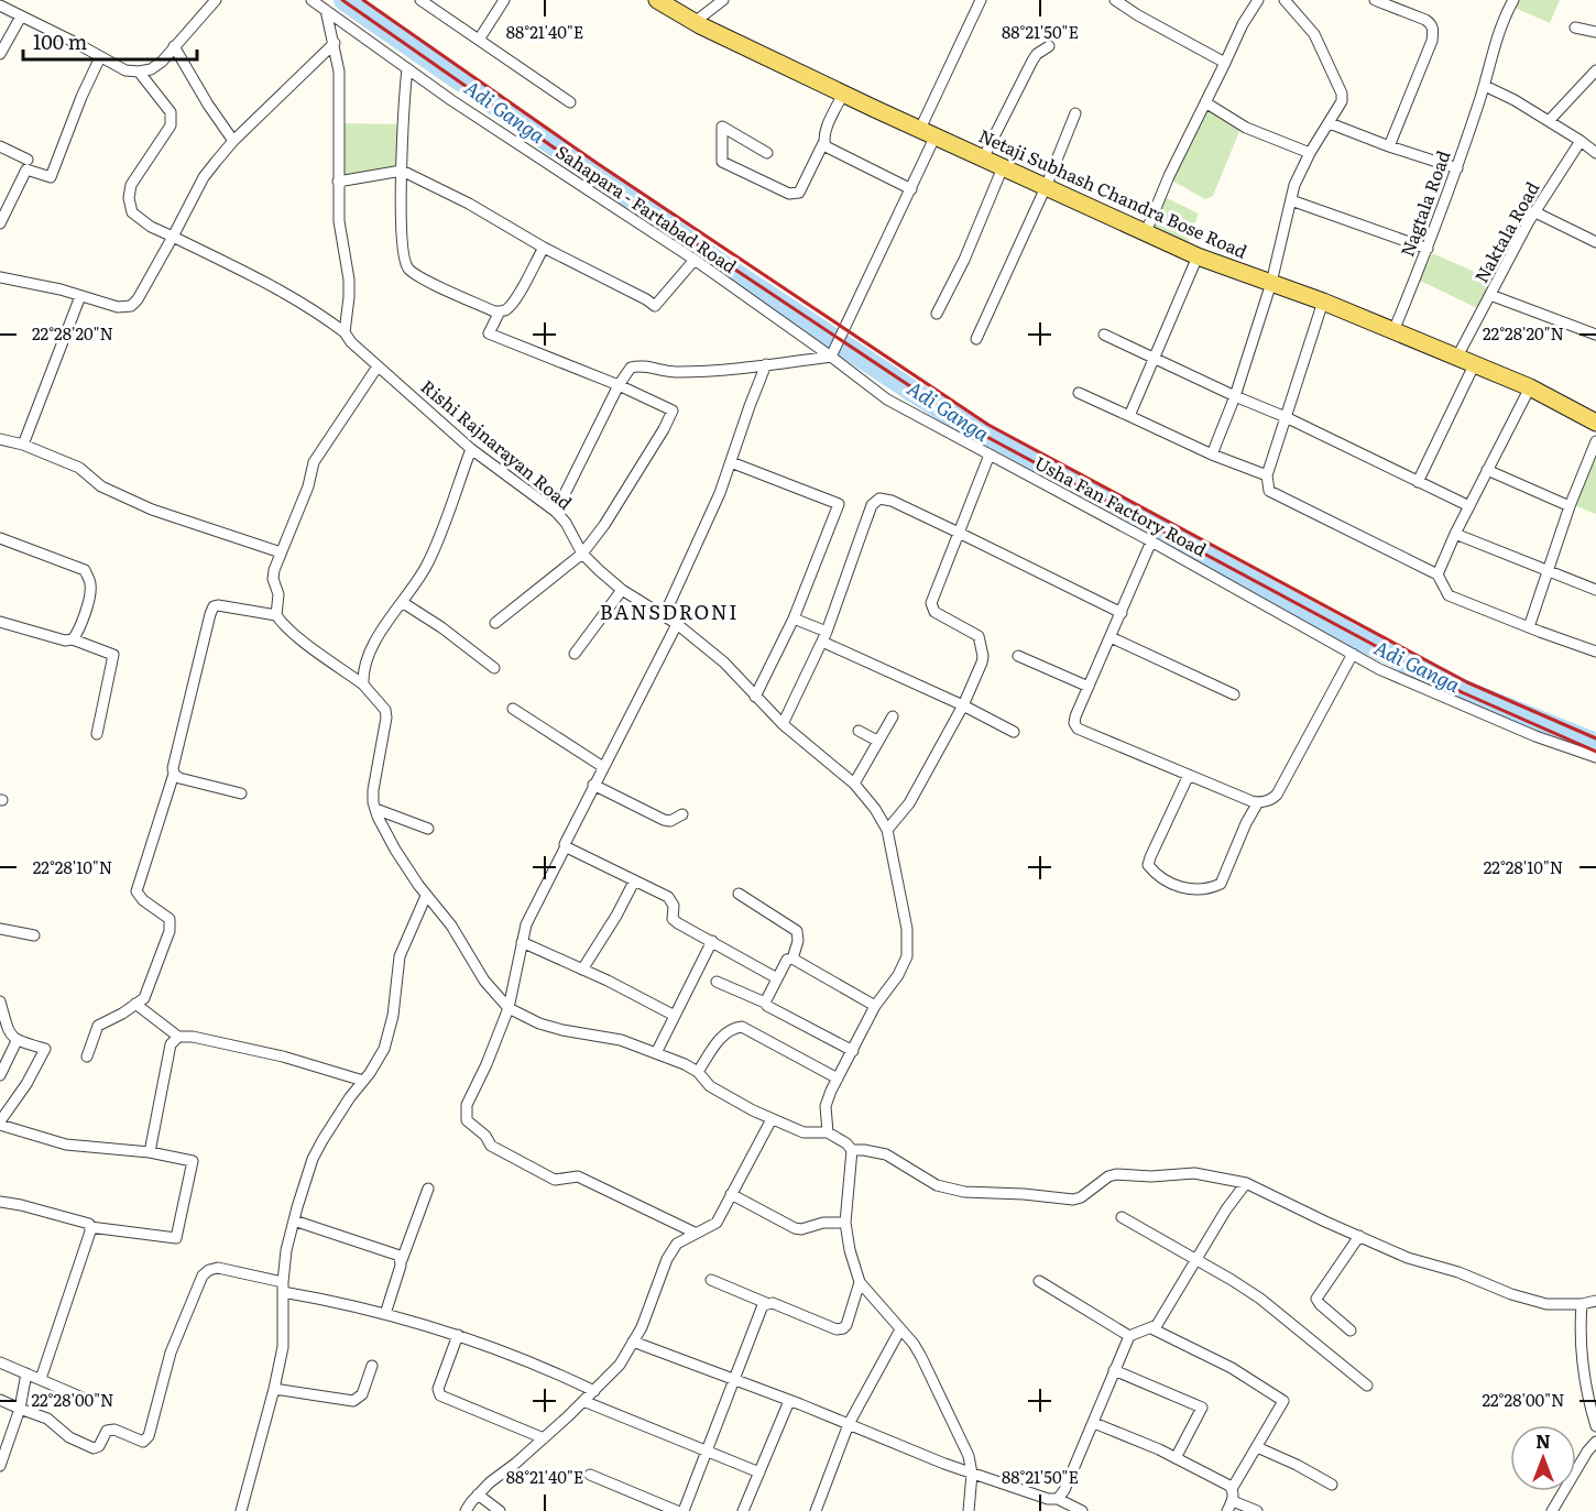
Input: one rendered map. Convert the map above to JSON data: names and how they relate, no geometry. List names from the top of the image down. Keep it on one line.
{"streets":{"main road":["Netaji Subhash Chandra Bose Road"],"street":["Nagtala Road","Sahapara - Fartabad Road","Naktala Road","Rishi Rajnarayan Road","Usha Fan Factory Road"]},"crossings":[["Netaji Subhash Chandra Bose Road","Nagtala Road"],["Netaji Subhash Chandra Bose Road","Naktala Road"],["Sahapara - Fartabad Road","Usha Fan Factory Road"]],"districts":["BANSDRONI"],"water":["Adi Ganga"],"scale_bar":"100 m","north":"top","coordinates":["88°21'40\"E","88°21'50\"E","22°28'20\"N","22°28'10\"N","22°28'00\"N"]}
